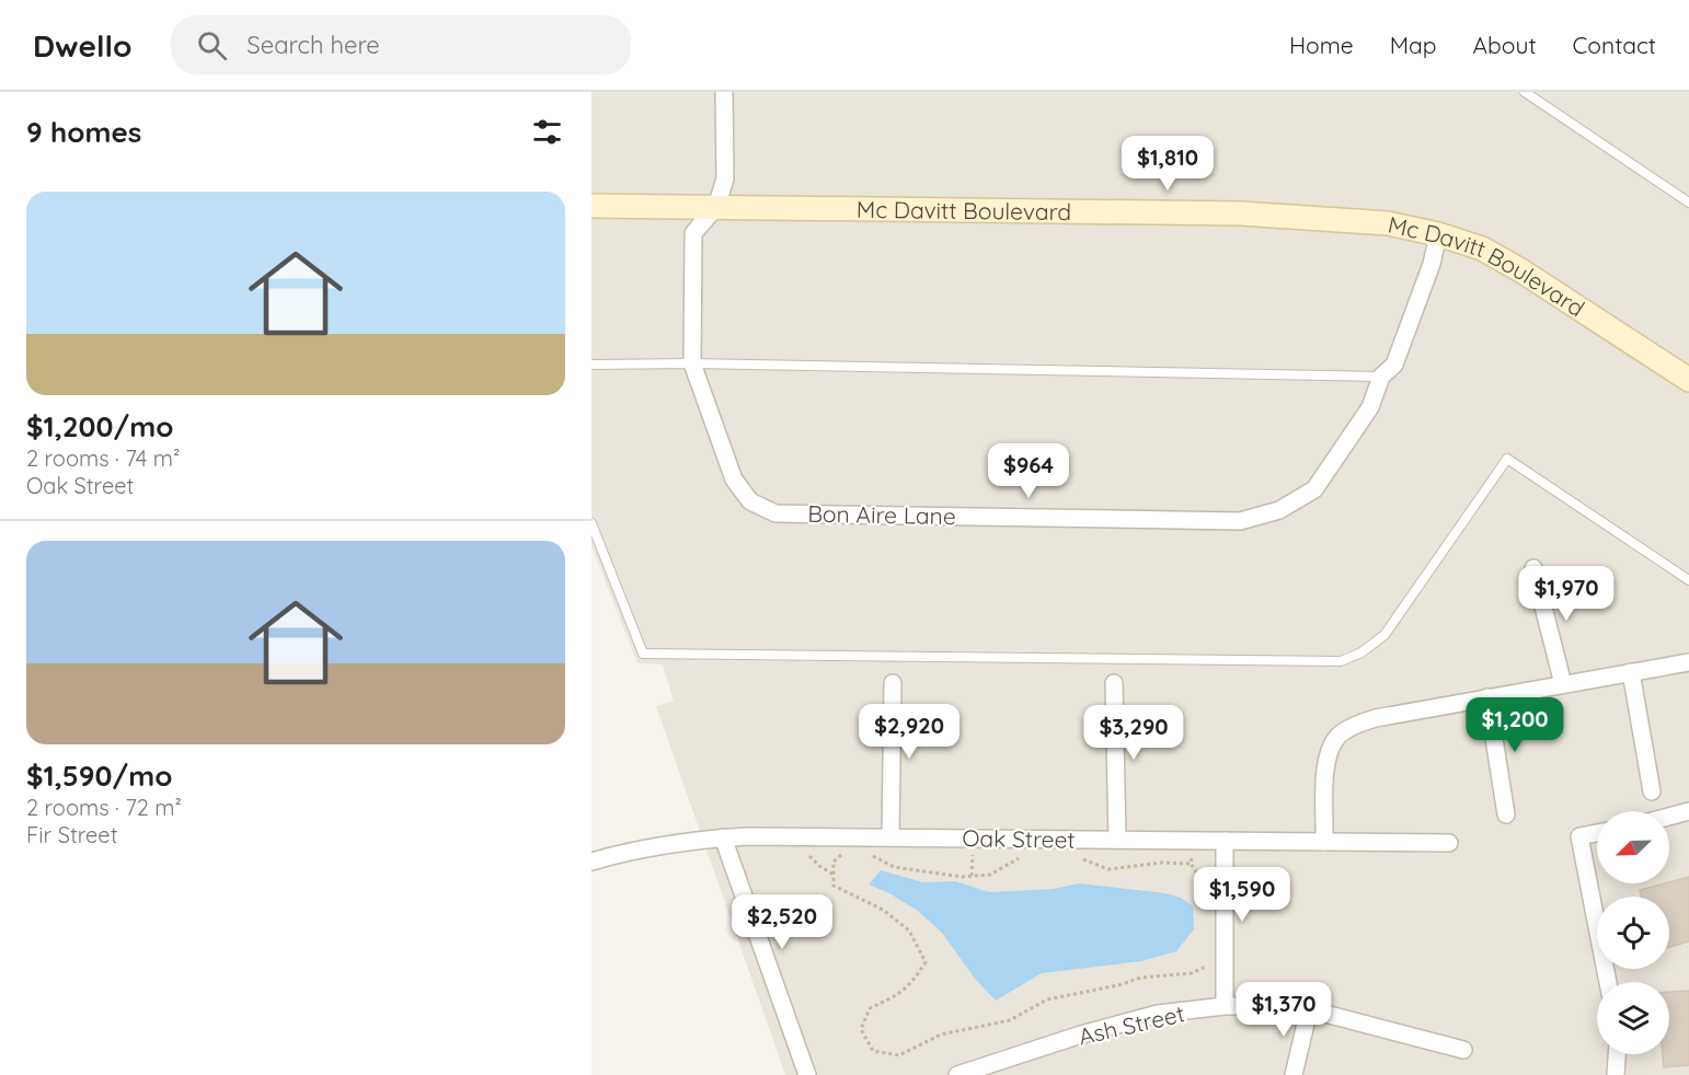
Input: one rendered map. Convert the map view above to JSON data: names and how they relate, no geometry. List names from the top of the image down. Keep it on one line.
{"streets":{"street":["Mc Davitt Boulevard","Bon Aire Lane","Oak Street","Ash Street"]},"crossings":[["Mc Davitt Boulevard","Bon Aire Lane"]],"north":"bottom left","page":{"header":"Dwello","search":"Search here","nav":["Home","Map","About","Contact"],"heading":"9 homes","price":["$1,810","$964","$1,970","$1,200","$2,920","$3,290","$1,590","$2,520","$1,370"],"list":[{"name":"$1,200/mo","note":"2 rooms · 74 m² · Oak Street"},{"name":"$1,590/mo","note":"2 rooms · 72 m² · Fir Street"}]}}
